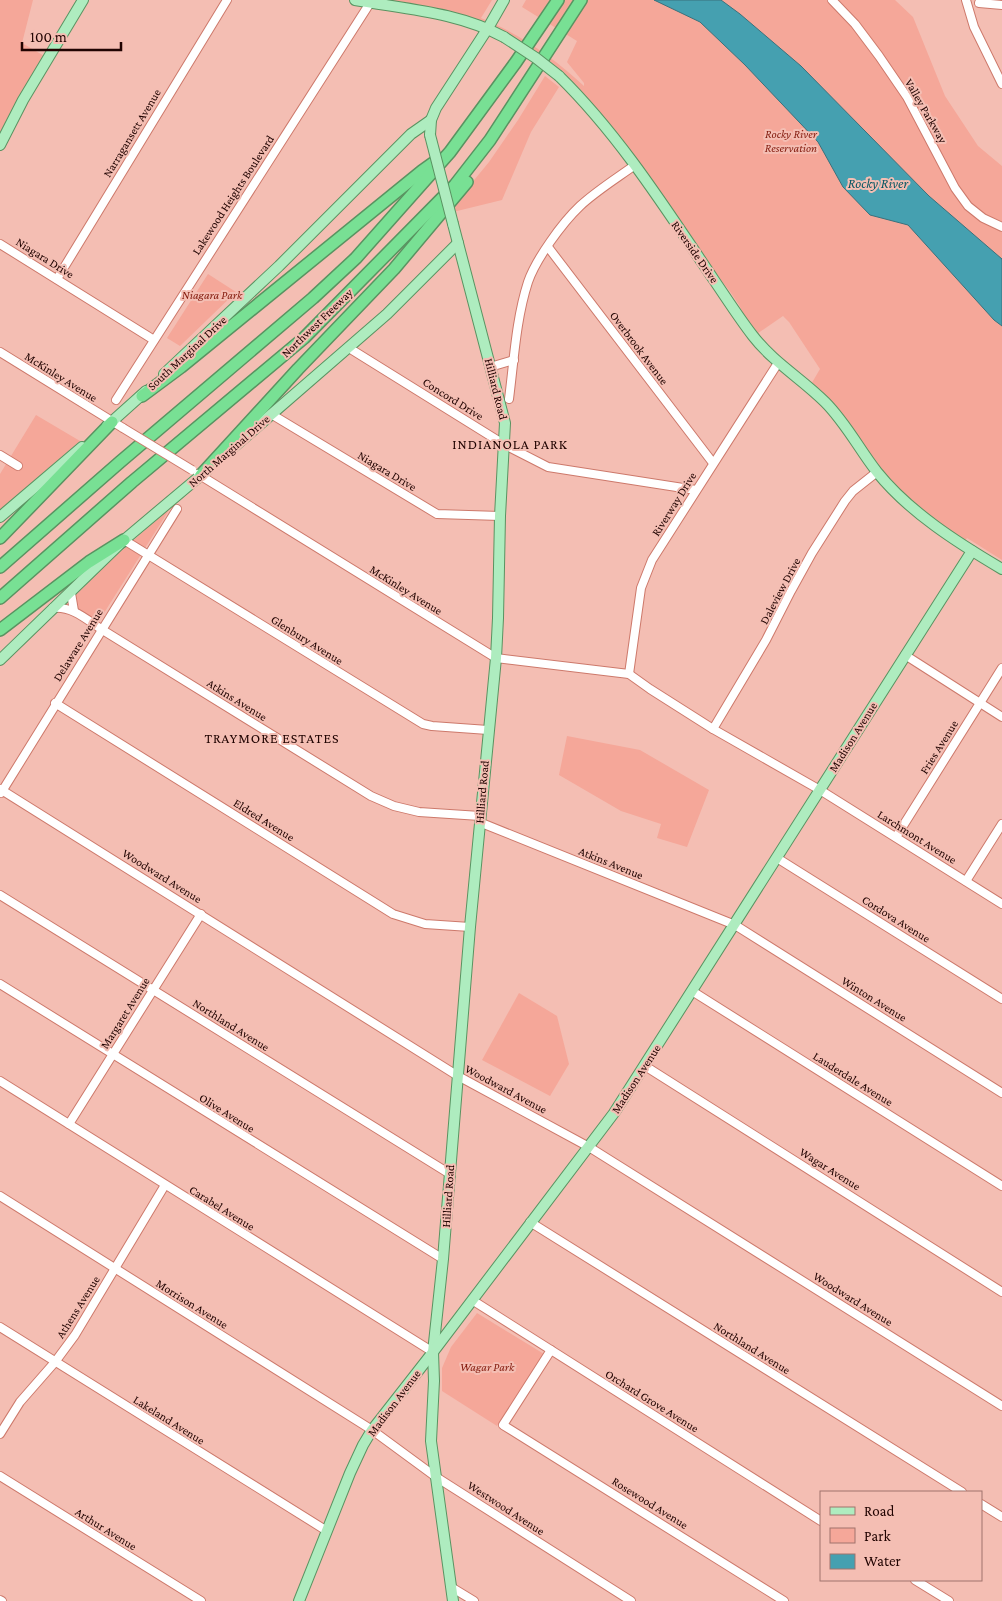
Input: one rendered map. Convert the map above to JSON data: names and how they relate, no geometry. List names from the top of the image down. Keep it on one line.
{"streets":{"highway":["Northwest Freeway"],"main road":["Riverside Drive","South Marginal Drive","Hilliard Road","North Marginal Drive","Madison Avenue"],"street":["Valley Parkway","Narragansett Avenue","Lakewood Heights Boulevard","Niagara Drive","Overbrook Avenue","McKinley Avenue","Concord Drive","Riverway Drive","Daleview Drive","Glenbury Avenue","Delaware Avenue","Atkins Avenue","Fries Avenue","Eldred Avenue","Larchmont Avenue","Woodward Avenue","Cordova Avenue","Winton Avenue","Margaret Avenue","Northland Avenue","Lauderdale Avenue","Olive Avenue","Wagar Avenue","Carabel Avenue","Morrison Avenue","Athens Avenue","Orchard Grove Avenue","Lakeland Avenue","Rosewood Avenue","Westwood Avenue","Arthur Avenue"]},"crossings":[["Narragansett Avenue","Niagara Drive"],["Lakewood Heights Boulevard","Riverside Drive"],["Lakewood Heights Boulevard","Niagara Drive"],["Riverside Drive","Hilliard Road"],["Riverside Drive","Riverway Drive"],["Riverside Drive","Daleview Drive"],["Riverside Drive","Madison Avenue"],["Niagara Drive","Hilliard Road"],["Niagara Drive","North Marginal Drive"],["Overbrook Avenue","Riverway Drive"],["South Marginal Drive","McKinley Avenue"],["South Marginal Drive","Hilliard Road"],["McKinley Avenue","Hilliard Road"],["McKinley Avenue","North Marginal Drive"],["McKinley Avenue","Riverway Drive"],["McKinley Avenue","Daleview Drive"],["McKinley Avenue","Madison Avenue"],["McKinley Avenue","Larchmont Avenue"],["Hilliard Road","Concord Drive"],["Hilliard Road","North Marginal Drive"],["Hilliard Road","Glenbury Avenue"],["Hilliard Road","Atkins Avenue"],["Hilliard Road","Madison Avenue"],["Hilliard Road","Eldred Avenue"],["Hilliard Road","Woodward Avenue"],["Hilliard Road","Northland Avenue"],["Hilliard Road","Olive Avenue"],["Hilliard Road","Carabel Avenue"],["Hilliard Road","Westwood Avenue"],["Concord Drive","North Marginal Drive"],["Concord Drive","Riverway Drive"],["North Marginal Drive","Glenbury Avenue"],["North Marginal Drive","Atkins Avenue"],["Glenbury Avenue","Delaware Avenue"],["Delaware Avenue","Atkins Avenue"],["Delaware Avenue","Eldred Avenue"],["Delaware Avenue","Woodward Avenue"],["Atkins Avenue","Madison Avenue"],["Atkins Avenue","Winton Avenue"],["Madison Avenue","Larchmont Avenue"],["Madison Avenue","Woodward Avenue"],["Madison Avenue","Cordova Avenue"],["Madison Avenue","Winton Avenue"],["Madison Avenue","Northland Avenue"],["Madison Avenue","Lauderdale Avenue"],["Madison Avenue","Wagar Avenue"],["Madison Avenue","Carabel Avenue"],["Madison Avenue","Morrison Avenue"],["Madison Avenue","Orchard Grove Avenue"],["Madison Avenue","Lakeland Avenue"],["Madison Avenue","Westwood Avenue"],["Fries Avenue","Larchmont Avenue"],["Woodward Avenue","Margaret Avenue"],["Margaret Avenue","Northland Avenue"],["Margaret Avenue","Olive Avenue"],["Margaret Avenue","Carabel Avenue"],["Carabel Avenue","Athens Avenue"],["Morrison Avenue","Athens Avenue"],["Morrison Avenue","Westwood Avenue"],["Athens Avenue","Lakeland Avenue"],["Orchard Grove Avenue","Rosewood Avenue"]],"districts":["INDIANOLA PARK","TRAYMORE ESTATES"],"water":["Rocky River"],"parks":["Rocky River Reservation","Niagara Park","Wagar Park"],"legend":["Road","Park","Water"],"scale_bar":"100 m"}
